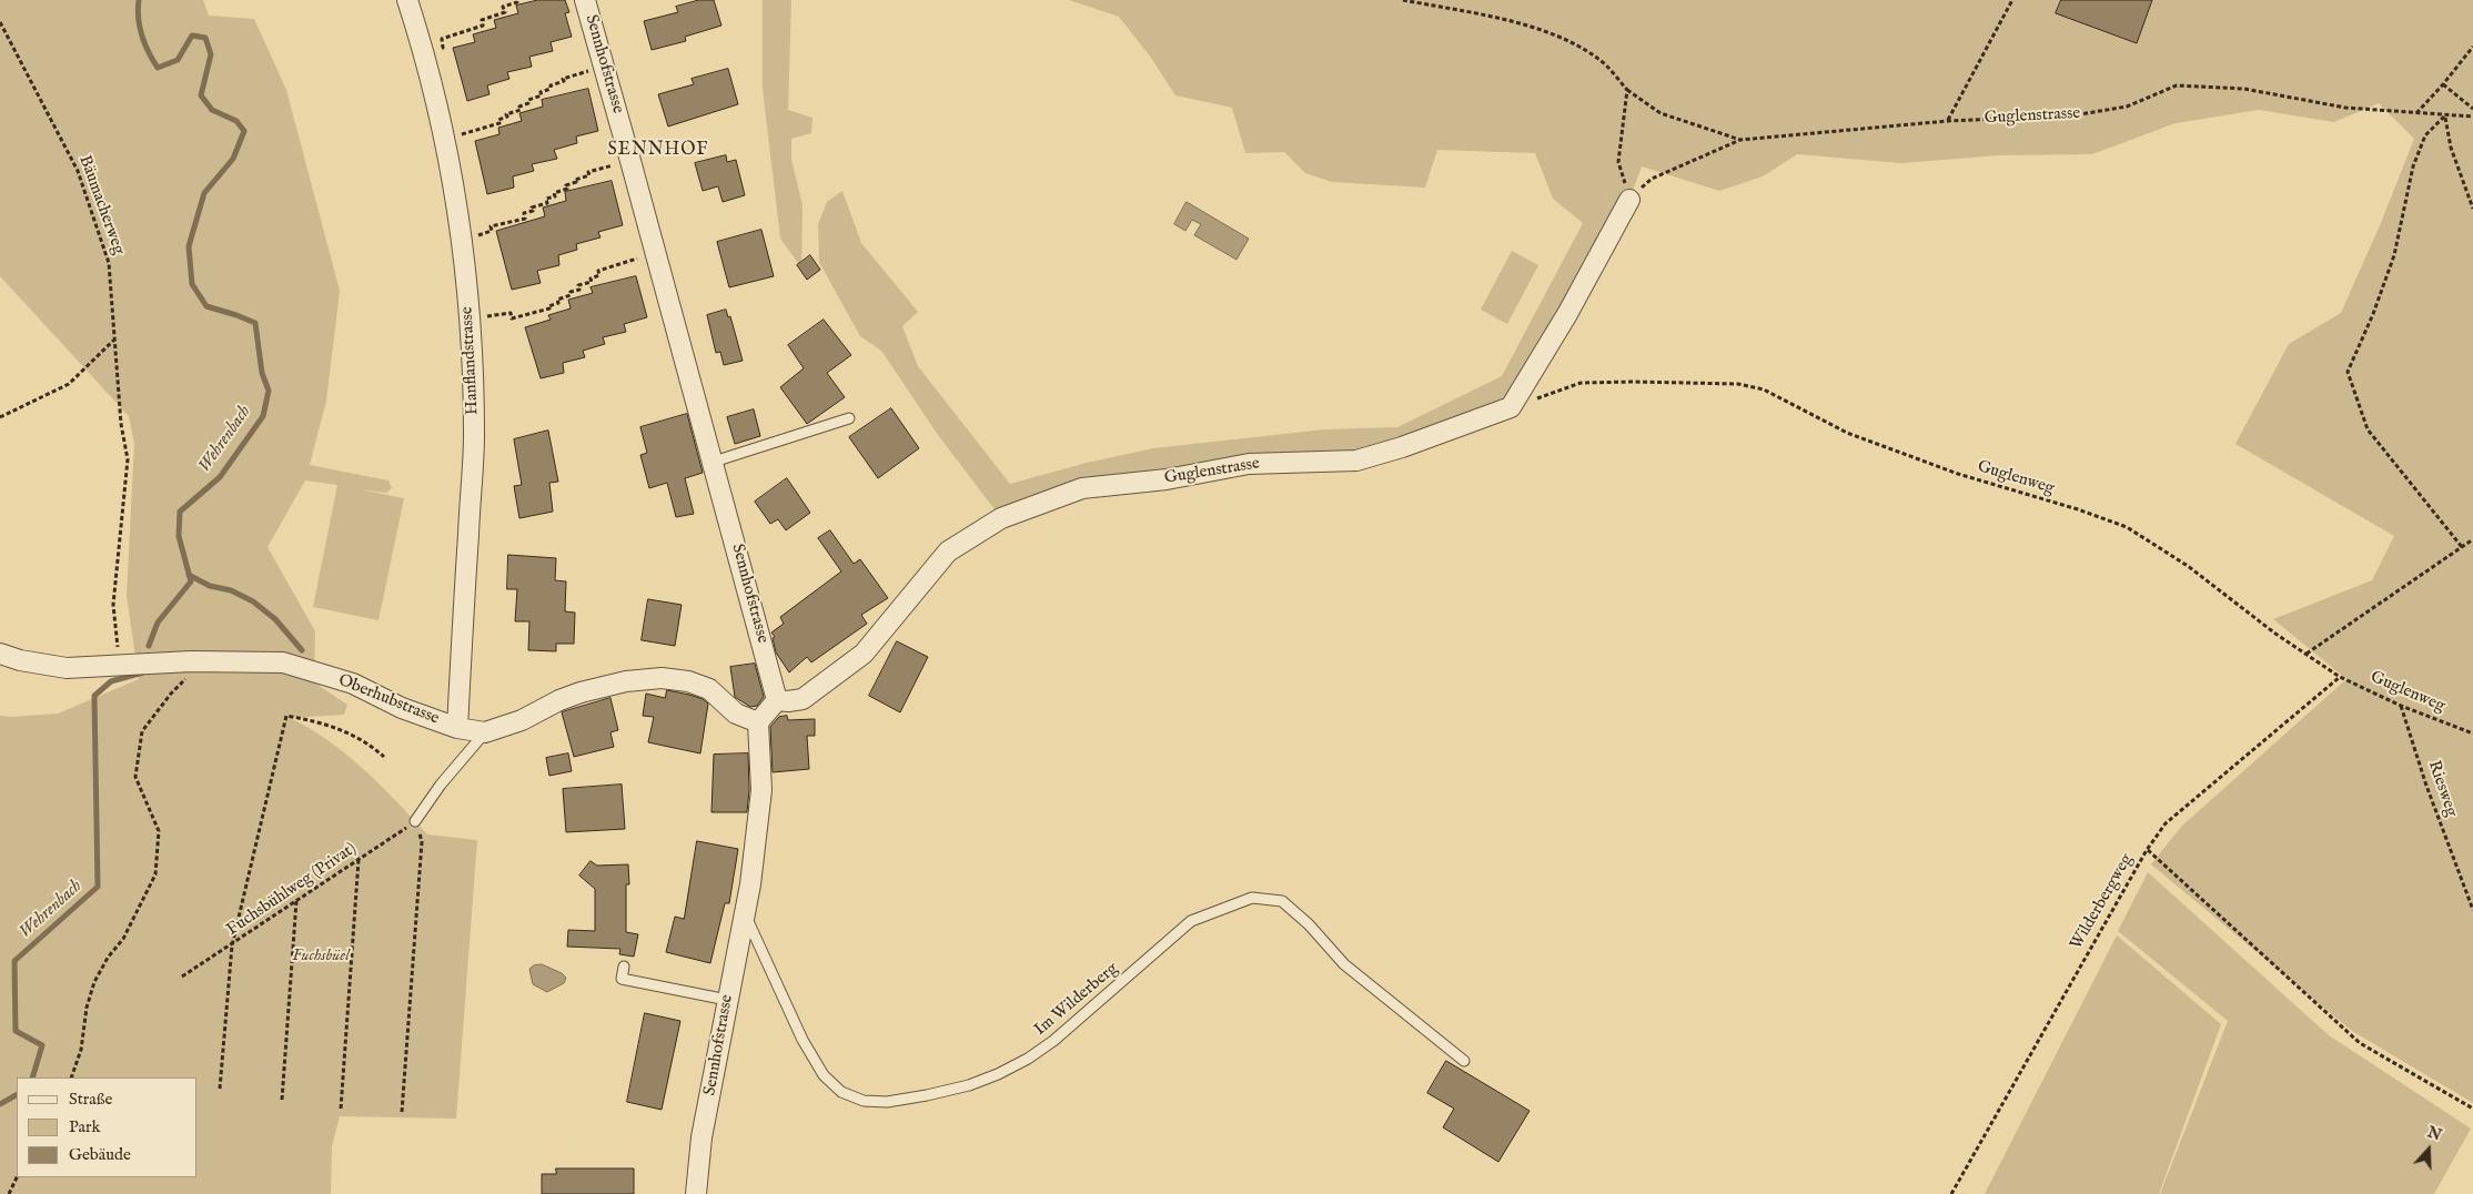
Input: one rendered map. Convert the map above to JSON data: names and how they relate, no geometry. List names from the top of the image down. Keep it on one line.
{"streets":{"street":["Sennhofstrasse","Guglenstrasse","Hanflandstrasse","Oberhubstrasse"],"lane":["Im Wilderberg"],"path":["Bäumacherweg","Guglenweg","Riesweg","Fuchsbühlweg (Privat)","Wilderbergweg"]},"crossings":[["Sennhofstrasse","Guglenstrasse"],["Sennhofstrasse","Oberhubstrasse"],["Sennhofstrasse","Im Wilderberg"],["Guglenstrasse","Guglenweg"],["Bäumacherweg","Oberhubstrasse"],["Hanflandstrasse","Oberhubstrasse"],["Guglenweg","Riesweg"],["Guglenweg","Wilderbergweg"]],"districts":["SENNHOF"],"water":["Wehrenbach"],"parks":["Fuchsbüel"],"legend":["Straße","Park","Gebäude"],"north":"top"}
